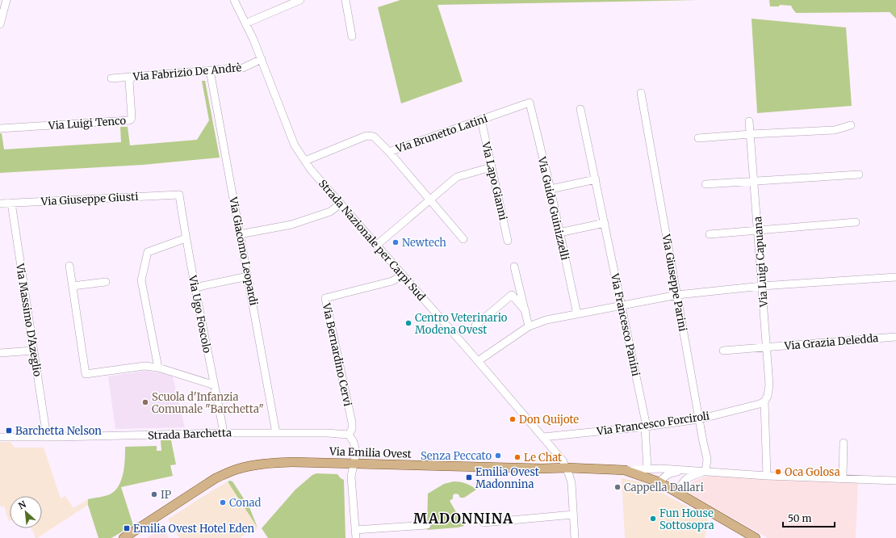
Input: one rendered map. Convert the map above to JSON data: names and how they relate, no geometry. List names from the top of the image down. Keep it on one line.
{"streets":{"main road":["Via Emilia Ovest"],"street":["Via Fabrizio De Andrè","Via Luigi Tenco","Via Brunetto Latini","Via Lapo Gianni","Via Giuseppe Giusti","Via Guido Guinizzelli","Strada Nazionale per Carpi Sud","Via Giacomo Leopardi","Via Luigi Capuana","Via Giuseppe Parini","Via Ugo Foscolo","Via Massimo D'Azeglio","Via Francesco Panini","Via Grazia Deledda","Via Bernardino Cervi","Via Francesco Forciroli","Strada Barchetta"]},"crossings":[["Via Fabrizio De Andrè","Via Luigi Tenco"],["Via Fabrizio De Andrè","Strada Nazionale per Carpi Sud"],["Via Fabrizio De Andrè","Via Giacomo Leopardi"],["Via Brunetto Latini","Via Lapo Gianni"],["Via Brunetto Latini","Via Guido Guinizzelli"],["Via Brunetto Latini","Strada Nazionale per Carpi Sud"],["Via Giuseppe Giusti","Via Ugo Foscolo"],["Via Giuseppe Giusti","Via Massimo D'Azeglio"],["Strada Nazionale per Carpi Sud","Via Bernardino Cervi"],["Strada Nazionale per Carpi Sud","Via Francesco Forciroli"],["Strada Nazionale per Carpi Sud","Via Emilia Ovest"],["Via Giacomo Leopardi","Strada Barchetta"],["Via Luigi Capuana","Via Grazia Deledda"],["Via Luigi Capuana","Via Francesco Forciroli"],["Via Giuseppe Parini","Via Francesco Forciroli"],["Via Ugo Foscolo","Strada Barchetta"],["Via Massimo D'Azeglio","Strada Barchetta"],["Via Francesco Panini","Via Francesco Forciroli"],["Via Bernardino Cervi","Strada Barchetta"]],"districts":["MADONNINA"],"places":{"other":["Newtech","Centro Veterinario Modena Ovest","Scuola d'Infanzia Comunale \"Barchetta\"","Don Quijote","Senza Peccato","Le Chat","Oca Golosa","Cappella Dallari","IP","Conad","Fun House Sottosopra"],"transit":["Barchetta Nelson","Emilia Ovest Madonnina","Emilia Ovest Hotel Eden"]},"scale_bar":"50 m","north":"top left"}
